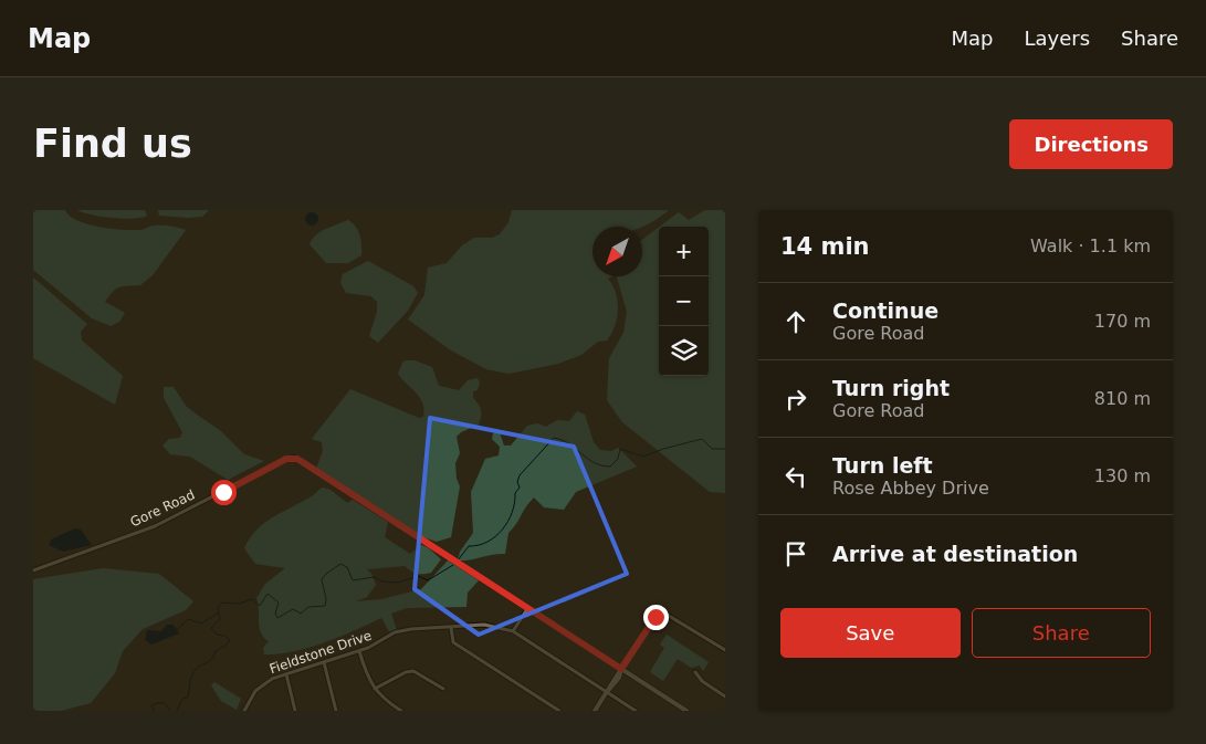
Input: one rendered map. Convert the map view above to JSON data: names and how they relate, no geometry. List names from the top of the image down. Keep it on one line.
{"streets":{"street":["Gore Road","Fieldstone Drive"]},"north":"bottom left","page":{"header":"Map","nav":["Map","Layers","Share"],"buttons":["Directions",["Save","Share"]],"title":"Find us","heading":["14 min","Walk · 1.1 km"],"map_buttons":["+","−"],"list":[["Continue","Gore Road","170 m"],["Turn right","Gore Road","810 m"],["Turn left","Rose Abbey Drive","130 m"],"Arrive at destination"]}}
